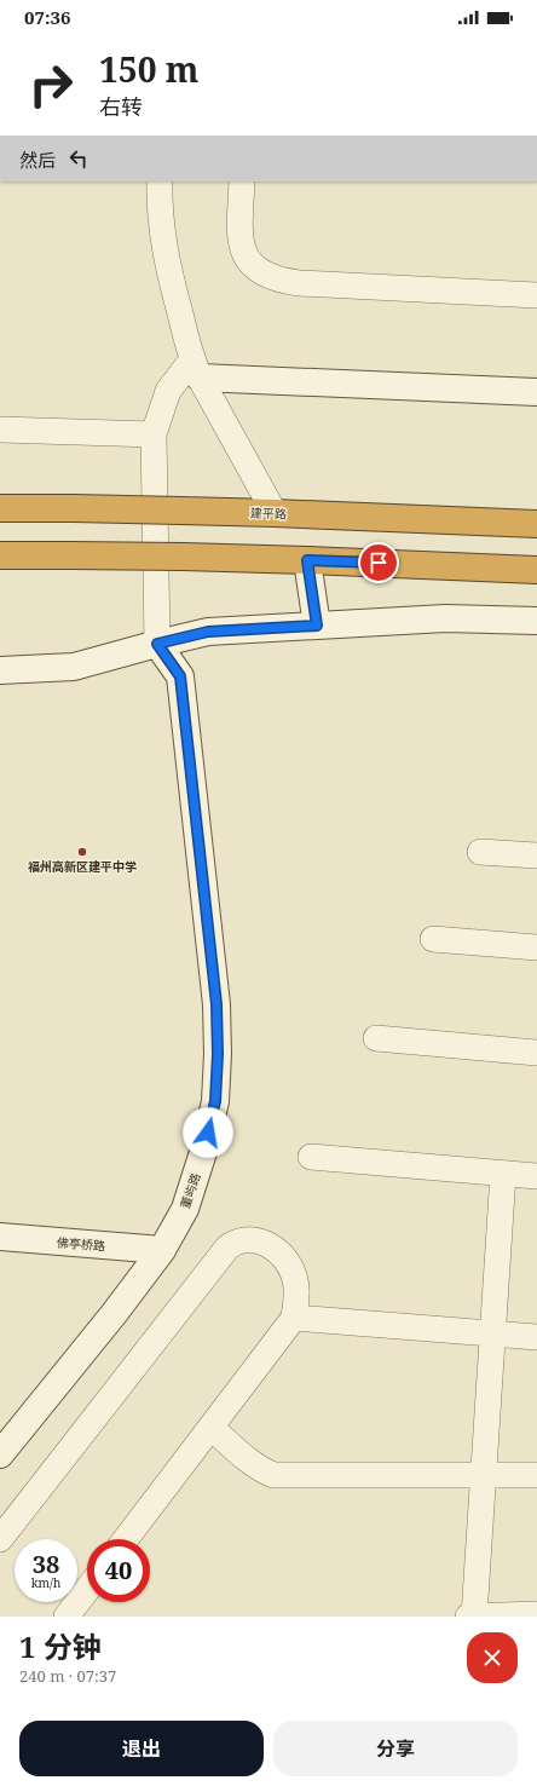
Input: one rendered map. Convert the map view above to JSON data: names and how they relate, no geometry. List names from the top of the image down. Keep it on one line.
{"streets":{"highway":["建平路"],"street":["董屿路","佛亭桥路"]},"crossings":[["董屿路","佛亭桥路"]],"places":["福州高新区建平中学"],"page":{"status":"07:36","turn":["150 m","右转"],"then":"然后","speed":"38 km/h","limit":"40","heading":["1 分钟","240 m · 07:37"],"buttons":["退出","分享"]}}
